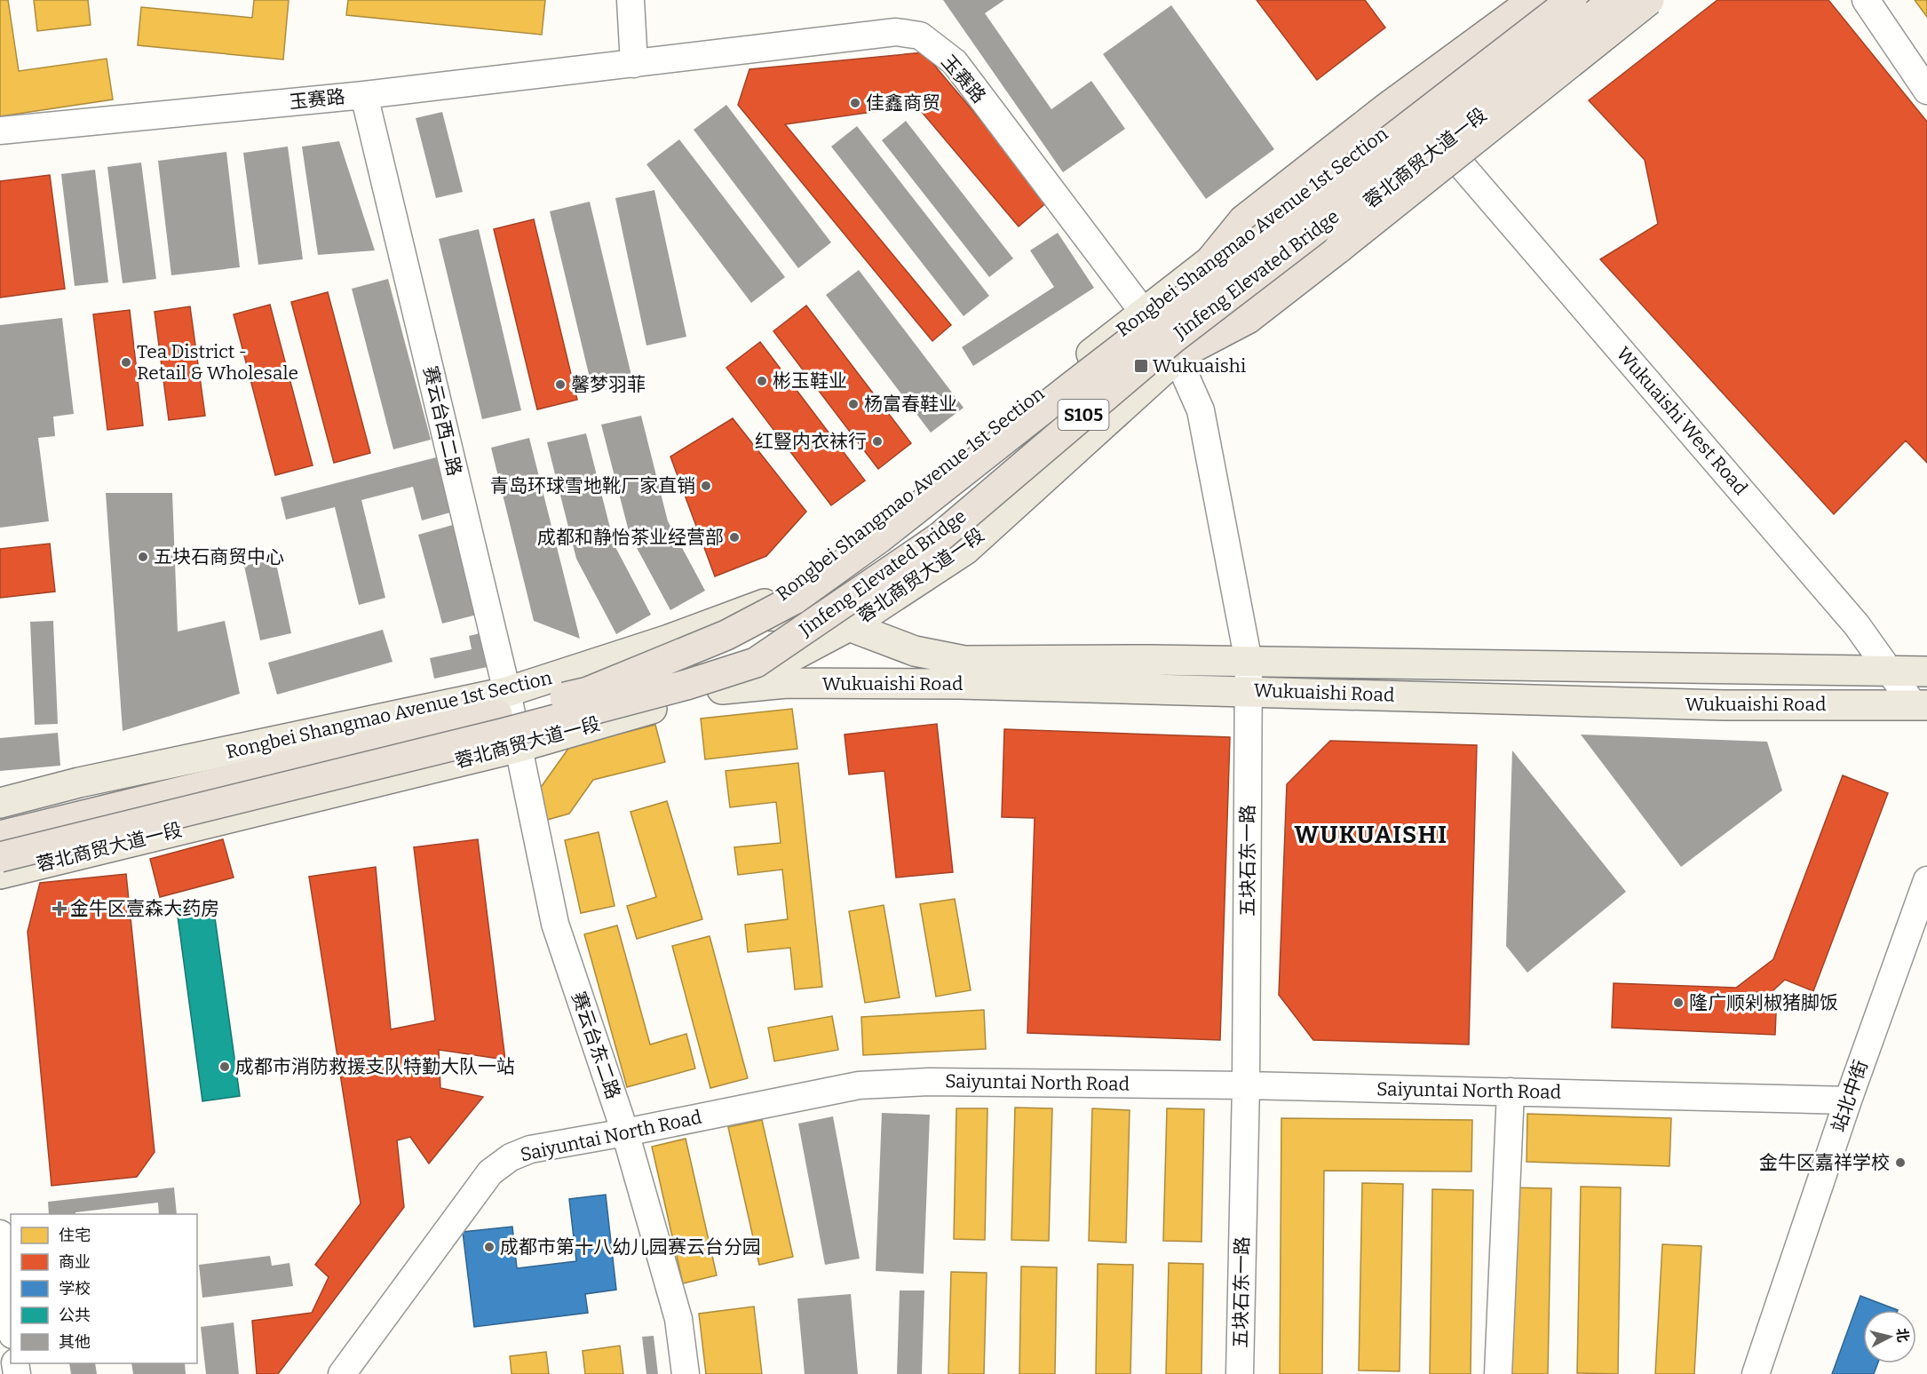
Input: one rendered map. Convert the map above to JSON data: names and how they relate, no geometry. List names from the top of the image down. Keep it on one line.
{"streets":{"highway":["Rongbei Shangmao Avenue 1st Section","Jinfeng Elevated Bridge","S105"],"main road":["蓉北商贸大道一段","Wukuaishi Road"],"street":["玉赛路","赛云台西二路","Wukuaishi West Road","五块石东一路","赛云台东二路","Saiyuntai North Road","站北中街"]},"crossings":[["玉赛路","蓉北商贸大道一段"],["玉赛路","Rongbei Shangmao Avenue 1st Section"],["玉赛路","赛云台西二路"],["玉赛路","五块石东一路"],["蓉北商贸大道一段","Rongbei Shangmao Avenue 1st Section"],["蓉北商贸大道一段","Jinfeng Elevated Bridge"],["蓉北商贸大道一段","赛云台西二路"],["蓉北商贸大道一段","Wukuaishi West Road"],["蓉北商贸大道一段","Wukuaishi Road"],["蓉北商贸大道一段","五块石东一路"],["蓉北商贸大道一段","赛云台东二路"],["Rongbei Shangmao Avenue 1st Section","Jinfeng Elevated Bridge"],["Rongbei Shangmao Avenue 1st Section","赛云台西二路"],["Rongbei Shangmao Avenue 1st Section","Wukuaishi Road"],["Rongbei Shangmao Avenue 1st Section","赛云台东二路"],["Jinfeng Elevated Bridge","赛云台西二路"],["Jinfeng Elevated Bridge","赛云台东二路"],["赛云台西二路","赛云台东二路"],["Wukuaishi West Road","Wukuaishi Road"],["Wukuaishi Road","五块石东一路"],["五块石东一路","Saiyuntai North Road"],["赛云台东二路","Saiyuntai North Road"],["Saiyuntai North Road","站北中街"]],"districts":["WUKUAISHI"],"places":{"other":["佳鑫商贸","Tea District - Retail & Wholesale","彬玉鞋业","馨梦羽菲","杨富春鞋业","红豎内衣袜行","青岛环球雪地靴厂家直销","成都和静怡茶业经营部","五块石商贸中心","隆广顺剁椒猪脚饭","成都市消防救援支队特勤大队一站","金牛区嘉祥学校","成都市第十八幼儿园赛云台分园"],"transit":["Wukuaishi"],"health":["金牛区壹森大药房"]},"legend":["住宅","商业","学校","公共","其他"],"north":"right"}
